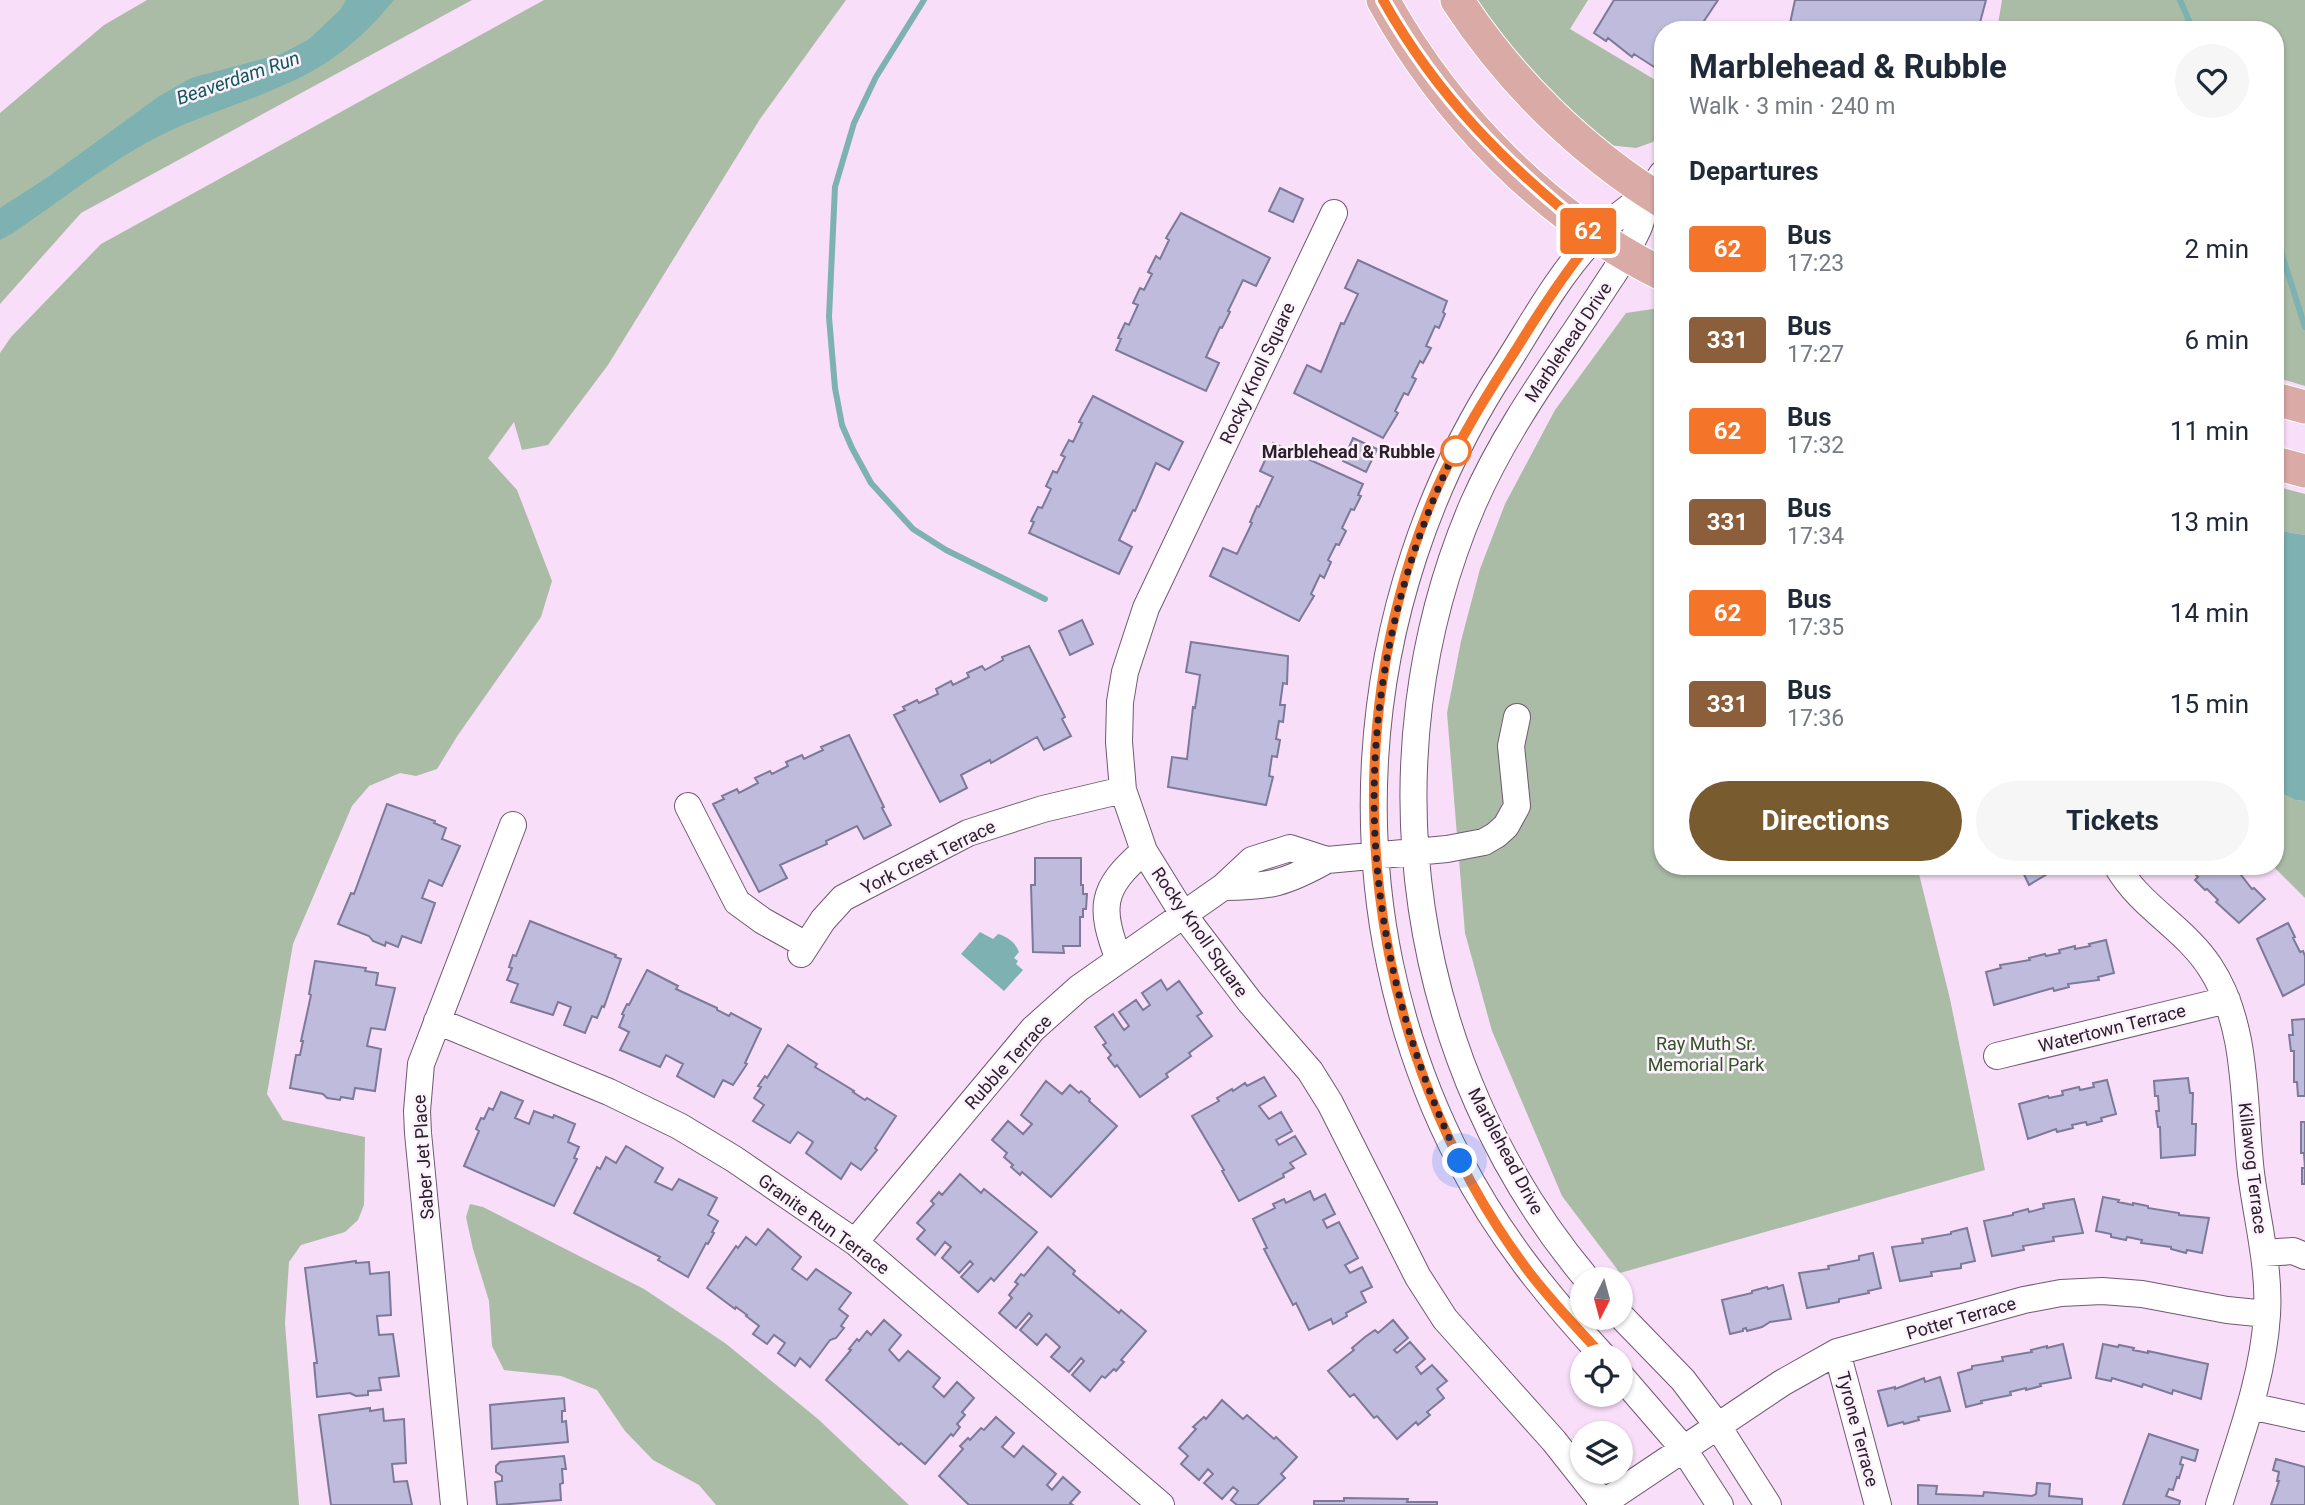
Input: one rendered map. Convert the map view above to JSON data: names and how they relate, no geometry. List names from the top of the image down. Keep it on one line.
{"streets":{"street":["Marblehead Drive","Rocky Knoll Square","York Crest Terrace","Watertown Terrace","Rubble Terrace","Saber Jet Place","Killawog Terrace","Granite Run Terrace","Potter Terrace","Tyrone Terrace"]},"crossings":[["Marblehead Drive","Rubble Terrace"],["Rocky Knoll Square","York Crest Terrace"],["Rocky Knoll Square","Rubble Terrace"],["Watertown Terrace","Killawog Terrace"],["Rubble Terrace","Granite Run Terrace"],["Saber Jet Place","Granite Run Terrace"],["Killawog Terrace","Potter Terrace"],["Potter Terrace","Tyrone Terrace"]],"water":["Beaverdam Run"],"parks":["Ray Muth Sr. Memorial Park"],"places":["Marblehead & Rubble"],"lines":["bus line 62"],"north":"bottom","page":{"on_map":"62","heading":[["Marblehead & Rubble","Walk · 3 min · 240 m"],"Departures"],"list":[{"mark":"62","name":"Bus","note":"17:23","value":"2 min"},{"mark":"331","name":"Bus","note":"17:27","value":"6 min"},{"mark":"62","name":"Bus","note":"17:32","value":"11 min"},{"mark":"331","name":"Bus","note":"17:34","value":"13 min"},{"mark":"62","name":"Bus","note":"17:35","value":"14 min"},{"mark":"331","name":"Bus","note":"17:36","value":"15 min"}],"buttons":["Directions","Tickets"]}}
